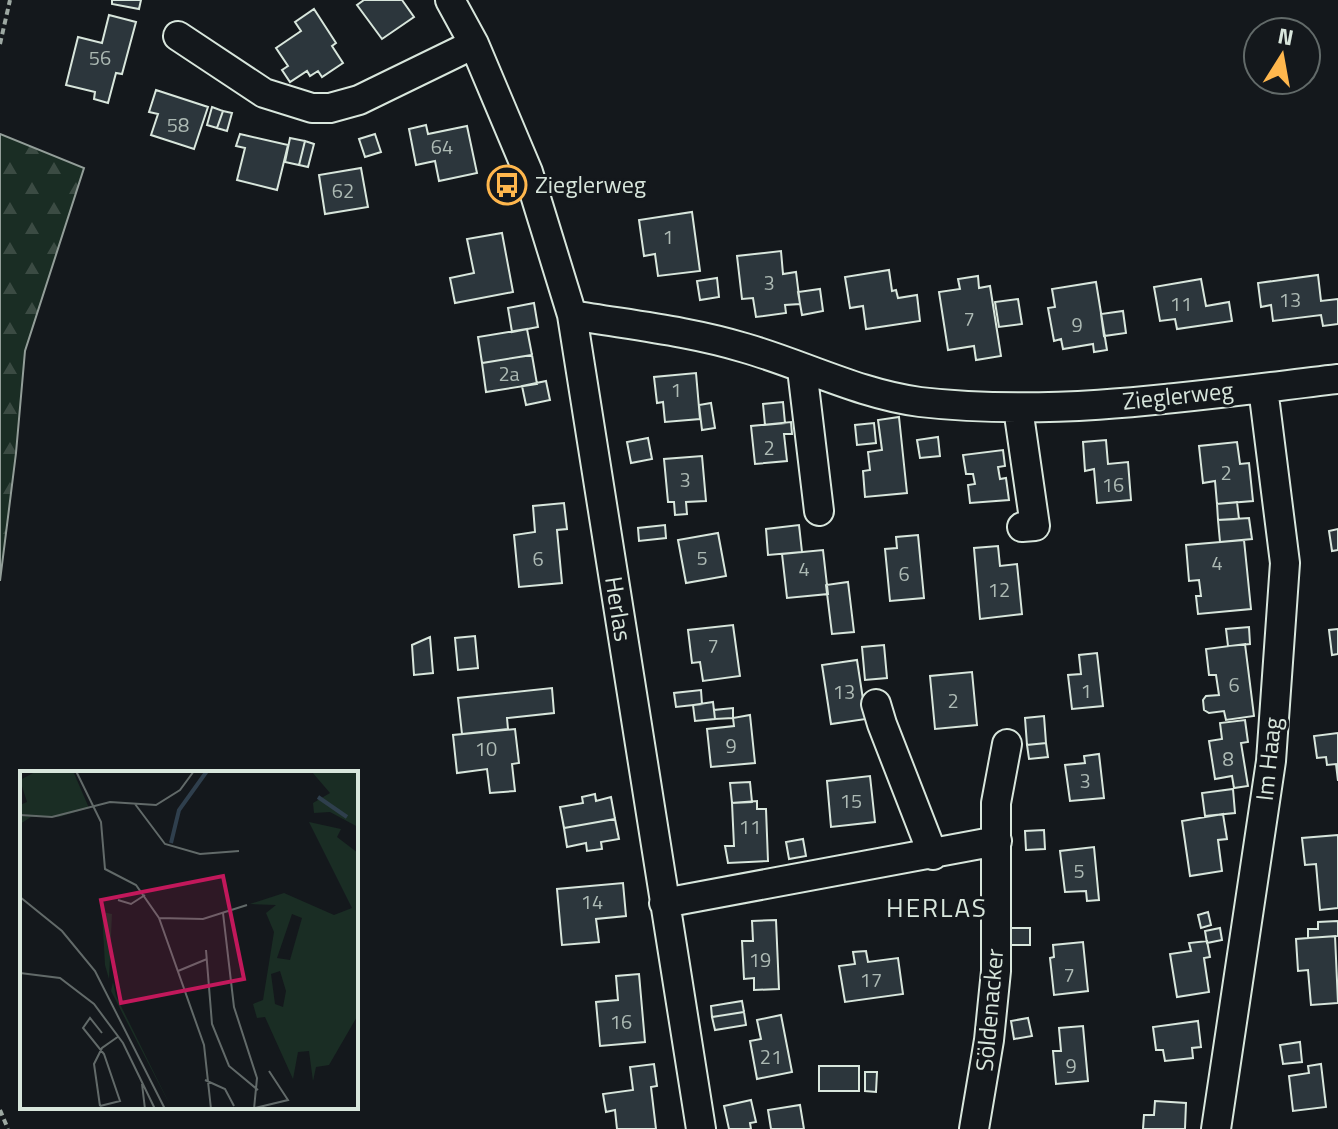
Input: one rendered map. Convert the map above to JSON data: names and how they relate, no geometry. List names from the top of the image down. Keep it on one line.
{"streets":{"street":["Zieglerweg","Herlas","Im Haag","Söldenacker"]},"crossings":[["Zieglerweg","Herlas"],["Zieglerweg","Im Haag"]],"districts":["HERLAS"],"places":{"bus stop":["Zieglerweg"]},"house_numbers":["56","58","64","62","1","3","13","11","7","9","2a","1","2","2","3","16","5","6","4","4","6","12","7","6","1","13","2","9","10","8","3","15","11","5","14","19","7","17","16","21","9"],"north":"top"}
